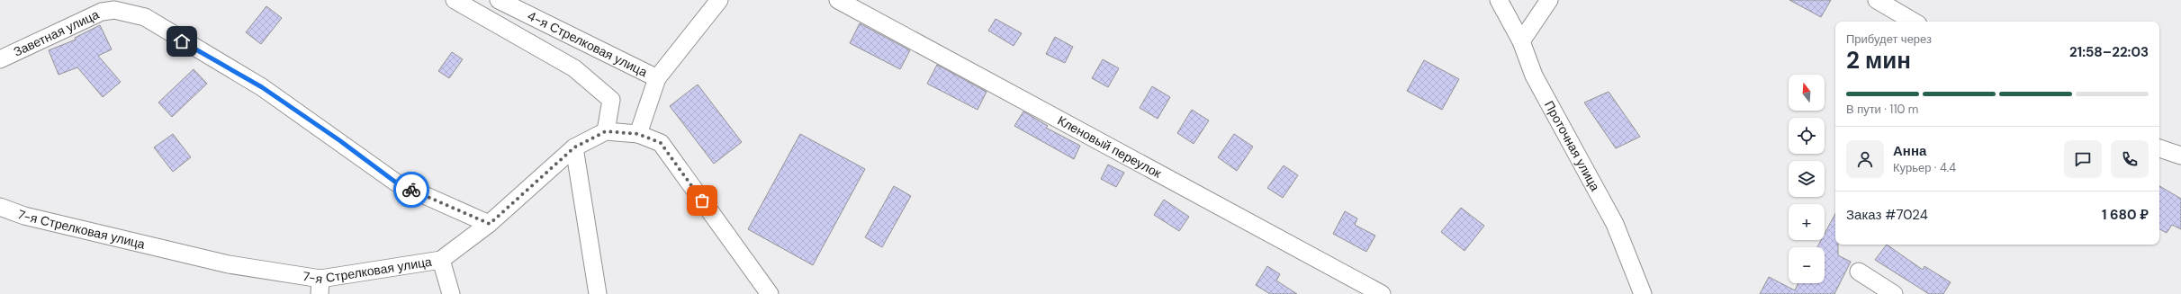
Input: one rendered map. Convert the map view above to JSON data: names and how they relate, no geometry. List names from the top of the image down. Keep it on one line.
{"streets":{"street":["Заветная улица","4-я Стрелковая улица","Проточная улица","Кленовый переулок","7-я Стрелковая улица"]},"crossings":[["Заветная улица","7-я Стрелковая улица"]],"north":"top","page":{"heading":["2 мин","Прибудет через","21:58–22:03"],"panel":["Анна","Курьер · 4.4","Заказ #7024","1 680 ₽"],"map_buttons":["+","−"],"bar":"В пути · 110 m"}}
